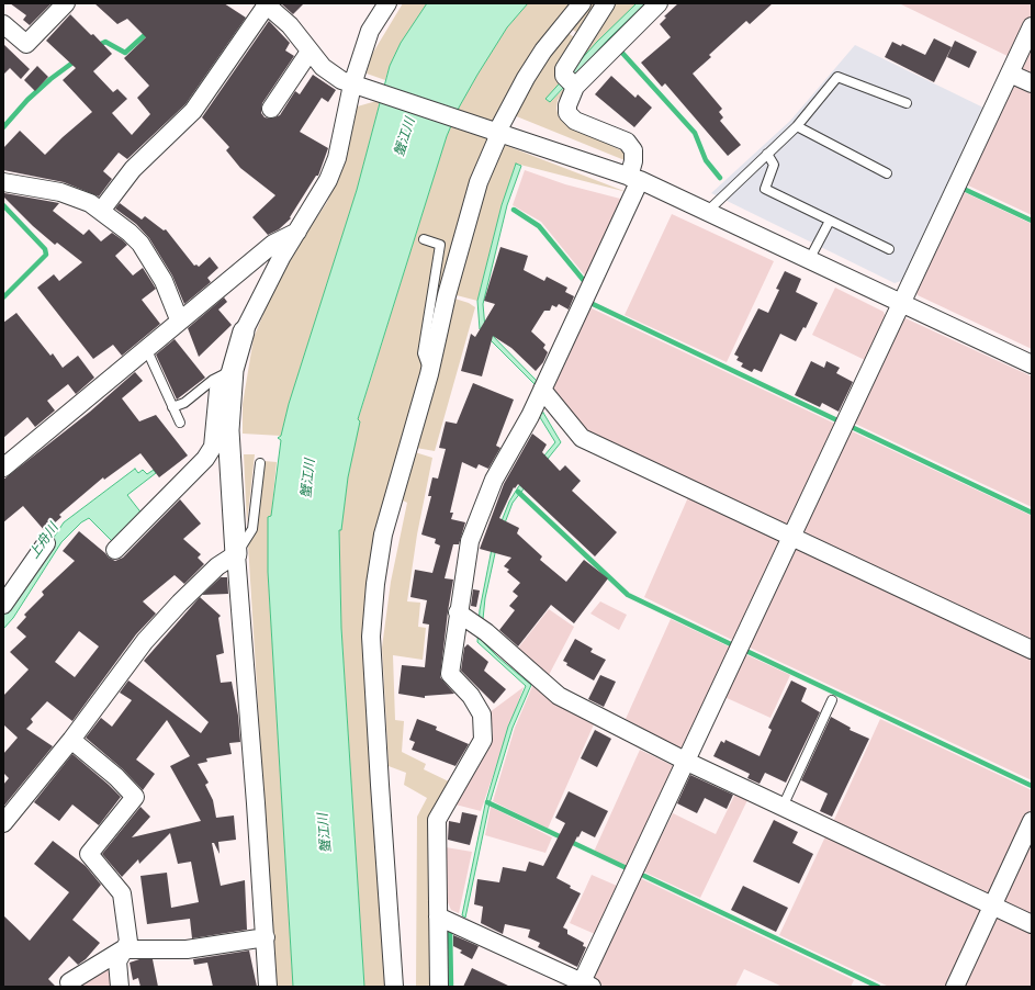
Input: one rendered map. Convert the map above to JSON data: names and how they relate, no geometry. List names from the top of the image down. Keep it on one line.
{"water":["蟹江川","上舟川"]}
